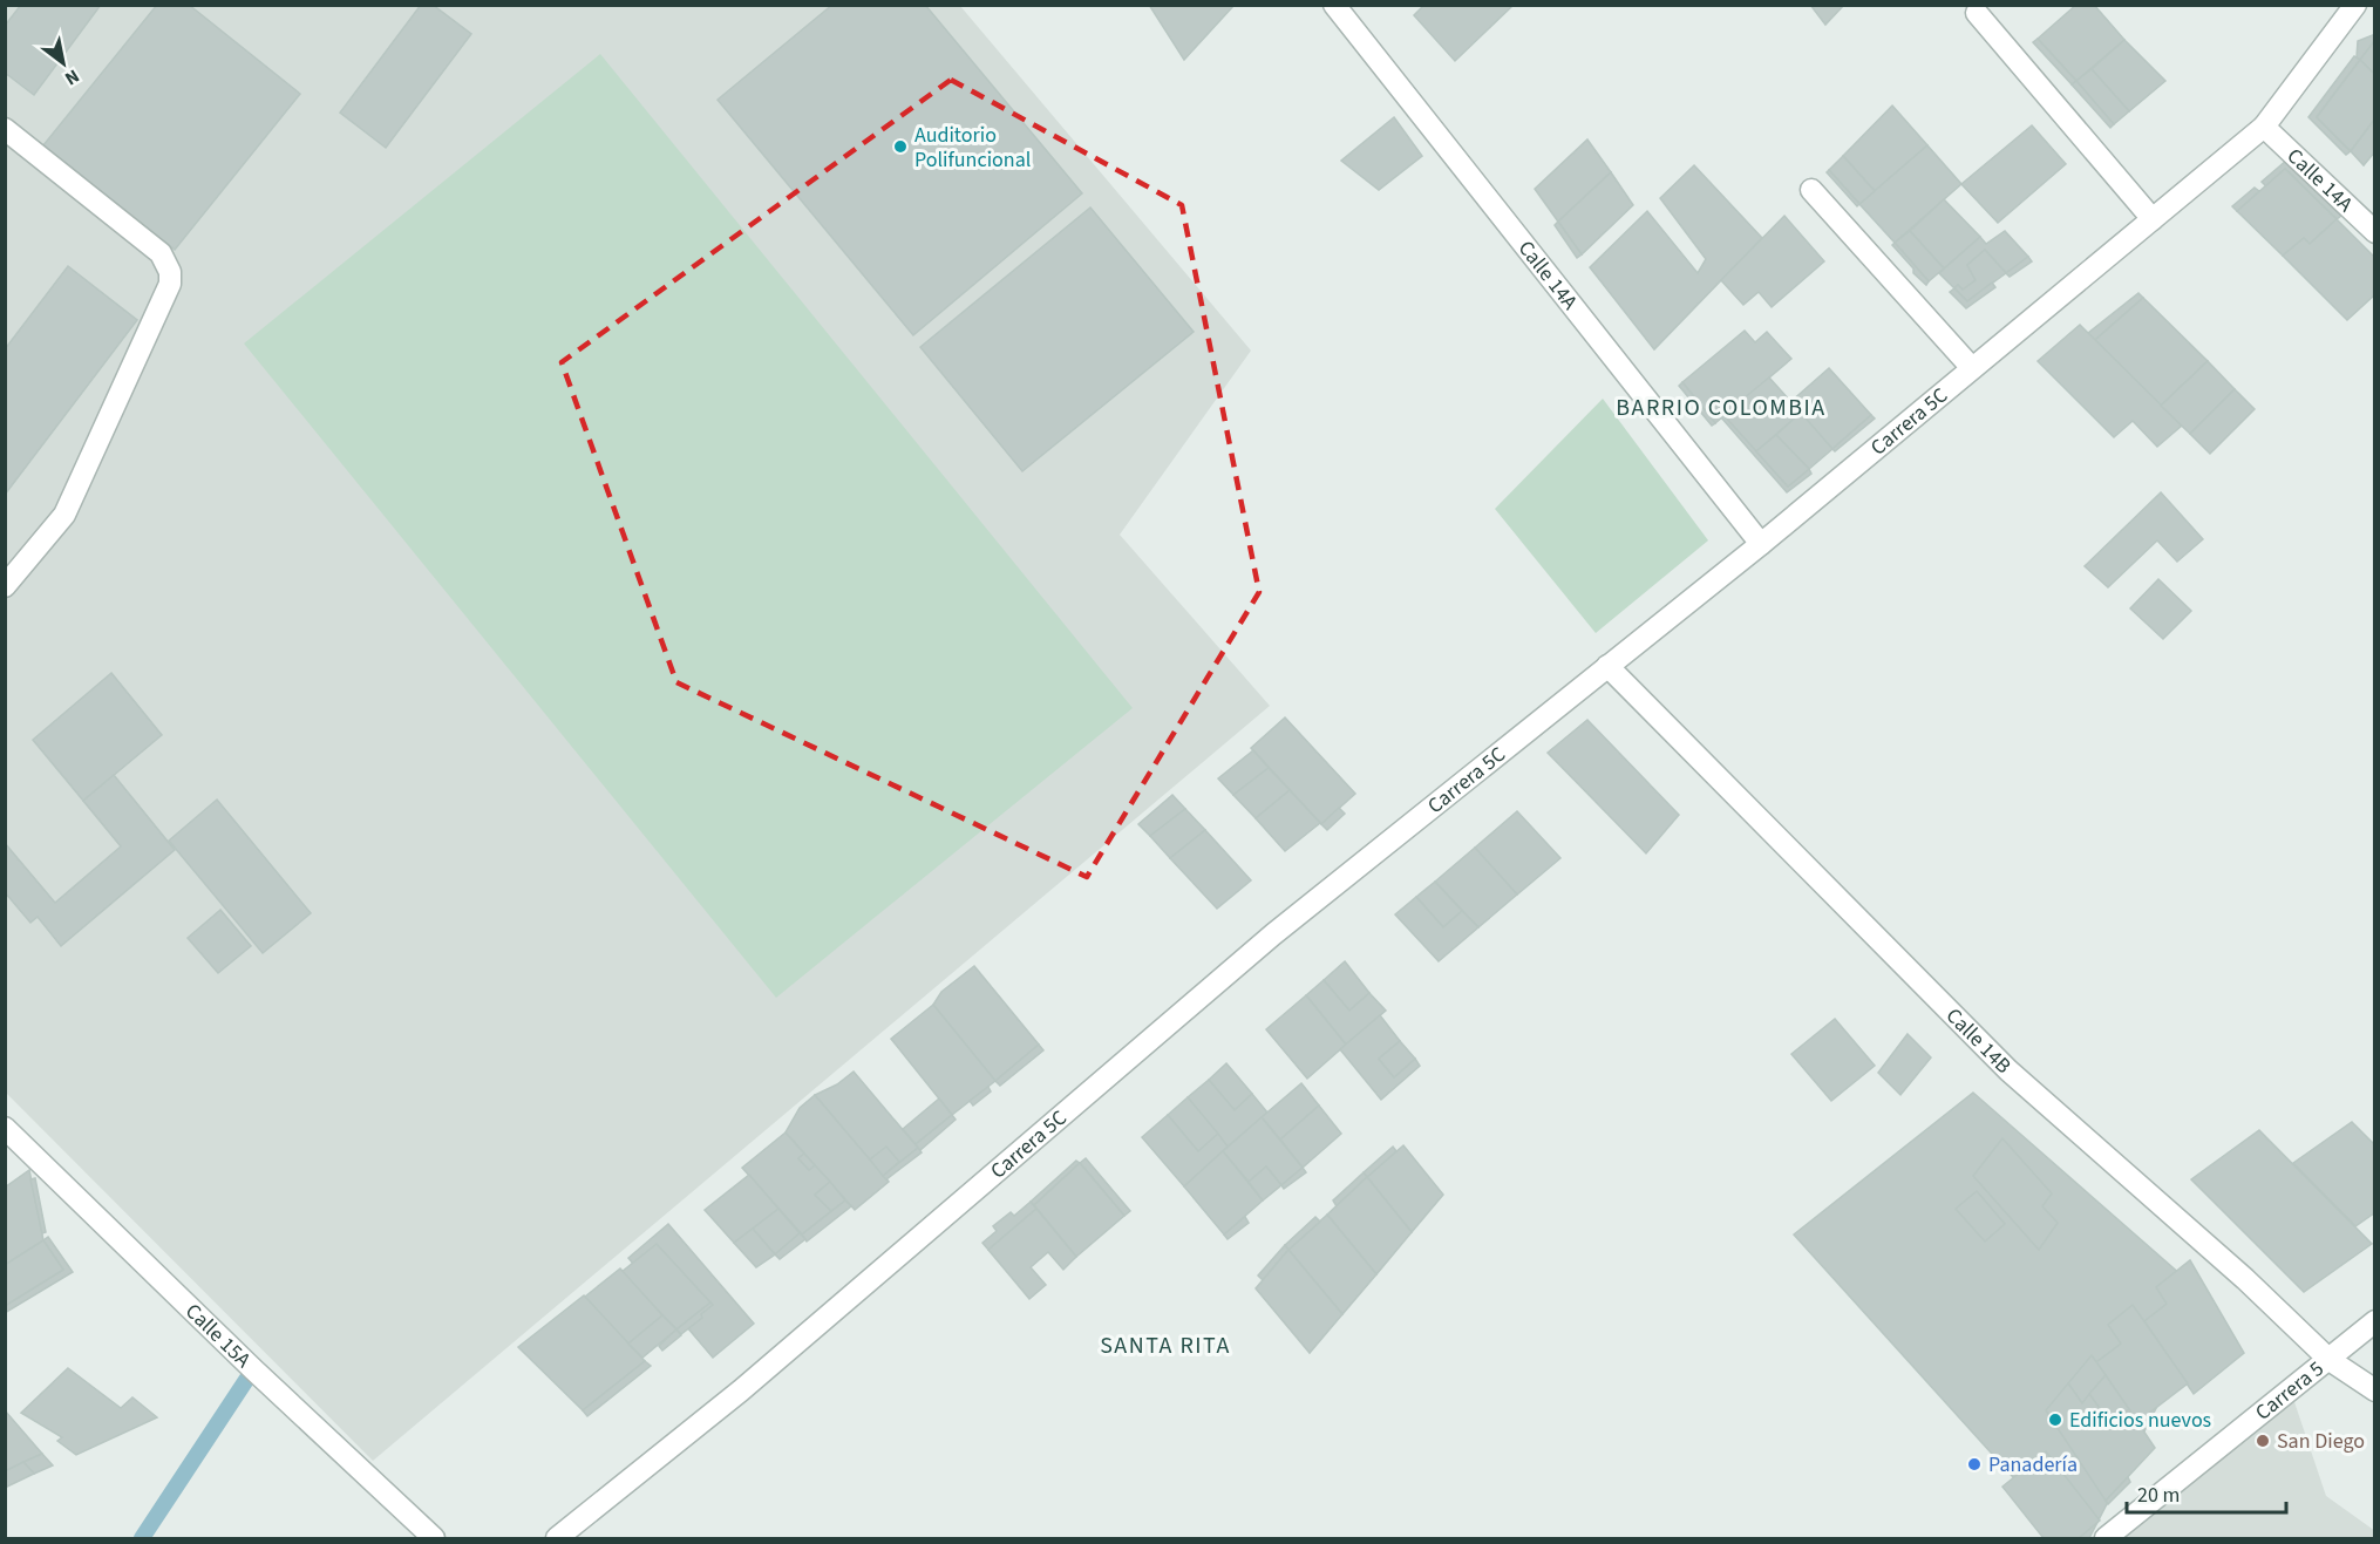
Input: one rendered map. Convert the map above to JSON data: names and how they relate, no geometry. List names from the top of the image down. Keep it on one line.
{"streets":{"street":["Calle 14A","Carrera 5C","Calle 14B","Calle 15A","Carrera 5"]},"crossings":[["Calle 14A","Carrera 5C"],["Carrera 5C","Calle 14B"],["Calle 14B","Carrera 5"]],"districts":["BARRIO COLOMBIA","SANTA RITA"],"places":["Auditorio Polifuncional","Edificios nuevos","San Diego","Panadería"],"scale_bar":"20 m","north":"bottom right"}
